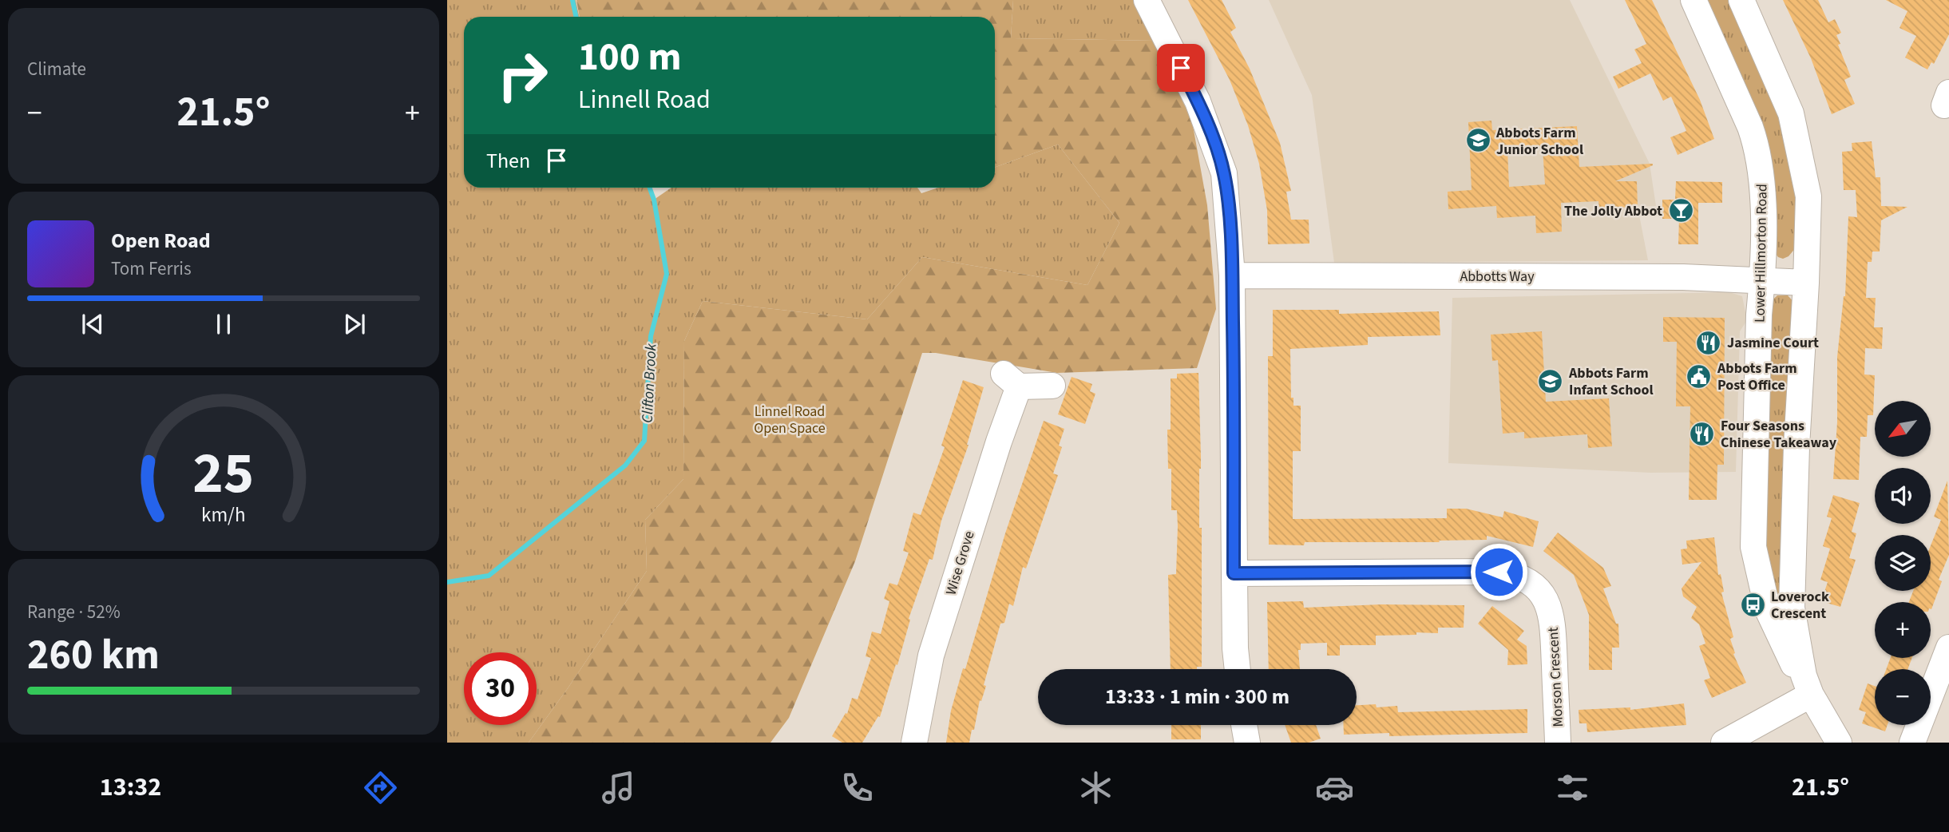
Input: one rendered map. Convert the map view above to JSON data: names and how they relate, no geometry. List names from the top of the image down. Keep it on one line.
{"streets":{"street":["Lower Hillmorton Road","Abbotts Way","Wise Grove","Morson Crescent"]},"crossings":[["Lower Hillmorton Road","Abbotts Way"]],"water":["Clifton Brook"],"parks":["Linnel Road Open Space"],"places":{"school or university":["Abbots Farm Junior School","Abbots Farm Infant School"],"bar":["The Jolly Abbot"],"restaurant":["Jasmine Court","Four Seasons Chinese Takeaway"],"public building":["Abbots Farm Post Office"],"bus stop":["Loverock Crescent"]},"north":"bottom left","page":{"tile":["Climate",["Range · 52%","260 km"]],"turn":["100 m","Linnell Road"],"heat":["−","21.5°","+"],"then":"Then","song":["Open Road","Tom Ferris"],"map_buttons":["+","−"],"limit":"30","trip":"13:33 · 1 min · 300 m","tabs":["13:32","21.5°"],"gauge":["25","km/h"]}}
